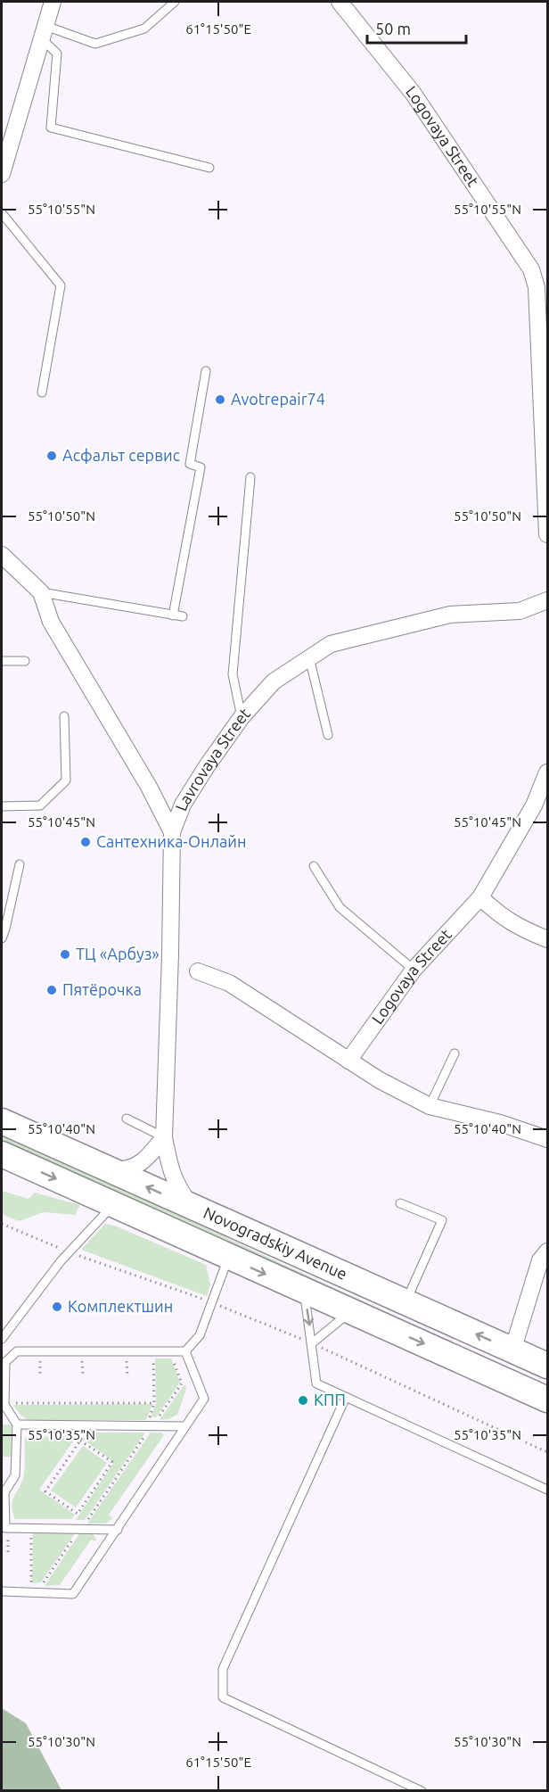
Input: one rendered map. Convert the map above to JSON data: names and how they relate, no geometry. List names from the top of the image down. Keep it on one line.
{"streets":{"main road":["Novogradskiy Avenue"],"street":["Logovaya Street","Lavrovaya Street"]},"crossings":[["Lavrovaya Street","Novogradskiy Avenue"]],"places":["Avotrepair74","Асфальт сервис","Сантехника-Онлайн","ТЦ «Арбуз»","Пятёрочка","Комплектшин","КПП"],"scale_bar":"50 m","coordinates":["61°15'50\"E","55°10'55\"N","55°10'50\"N","55°10'45\"N","55°10'40\"N","55°10'35\"N","55°10'30\"N"]}
